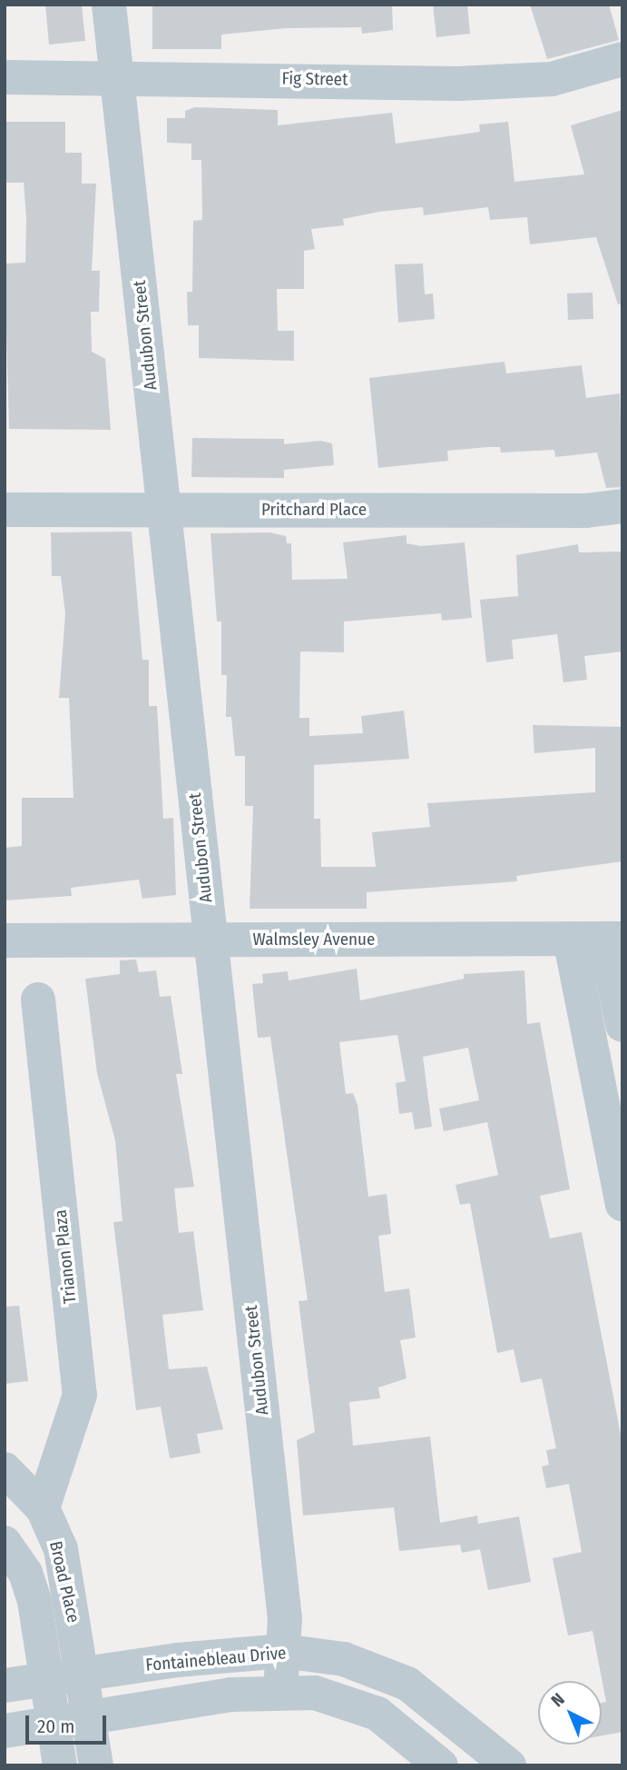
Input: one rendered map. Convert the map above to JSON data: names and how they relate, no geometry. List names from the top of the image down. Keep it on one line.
{"streets":{"street":["Fig Street","Audubon Street","Pritchard Place","Walmsley Avenue","Trianon Plaza","Broad Place","Fontainebleau Drive"]},"crossings":[["Fig Street","Audubon Street"],["Audubon Street","Pritchard Place"],["Audubon Street","Walmsley Avenue"],["Audubon Street","Fontainebleau Drive"],["Trianon Plaza","Broad Place"],["Broad Place","Fontainebleau Drive"]],"scale_bar":"20 m","north":"top left"}
